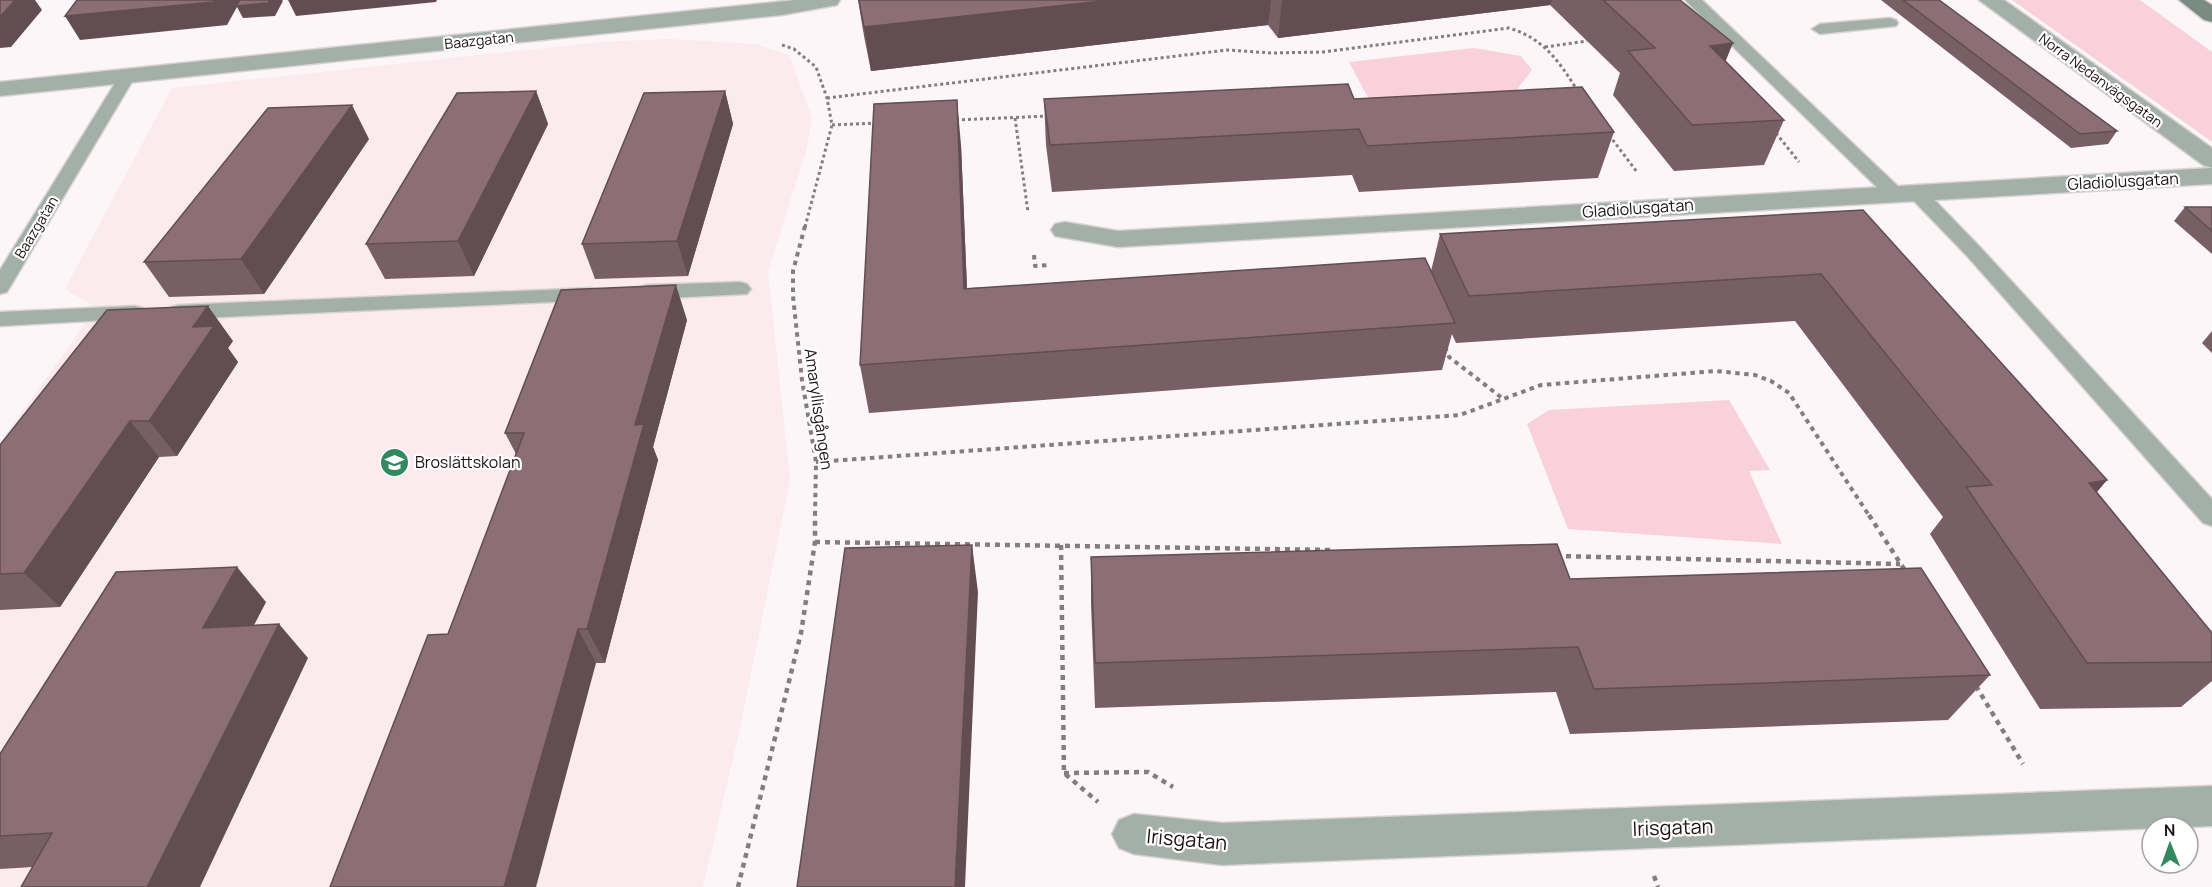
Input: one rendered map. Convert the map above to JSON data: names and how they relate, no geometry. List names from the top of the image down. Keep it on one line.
{"streets":{"street":["Baazgatan","Norra Nedanvägsgatan","Gladiolusgatan","Irisgatan"],"path":["Amaryllisgången"]},"places":{"school or university":["Broslättskolan"]},"north":"top"}
